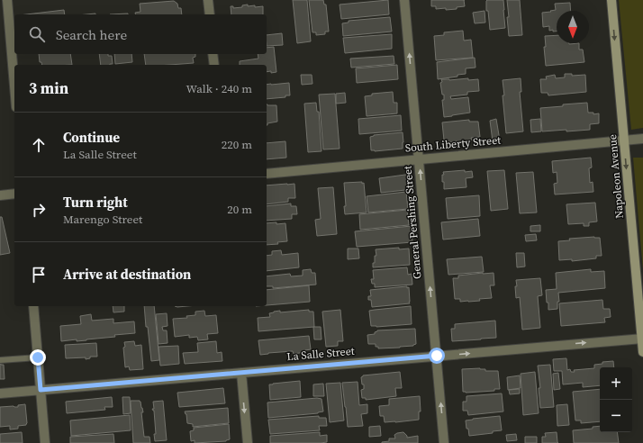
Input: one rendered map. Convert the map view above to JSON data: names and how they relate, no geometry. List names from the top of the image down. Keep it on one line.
{"streets":{"main road":["Napoleon Avenue"],"street":["South Liberty Street","General Pershing Street","La Salle Street"]},"crossings":[["South Liberty Street","Napoleon Avenue"],["South Liberty Street","General Pershing Street"],["Napoleon Avenue","La Salle Street"],["General Pershing Street","La Salle Street"]],"one_way":["Napoleon Avenue","General Pershing Street"],"north":"bottom","page":{"search":"Search here","heading":["3 min","Walk · 240 m"],"list":[["Continue","La Salle Street","220 m"],["Turn right","Marengo Street","20 m"],"Arrive at destination"],"map_buttons":["+","−"]}}
